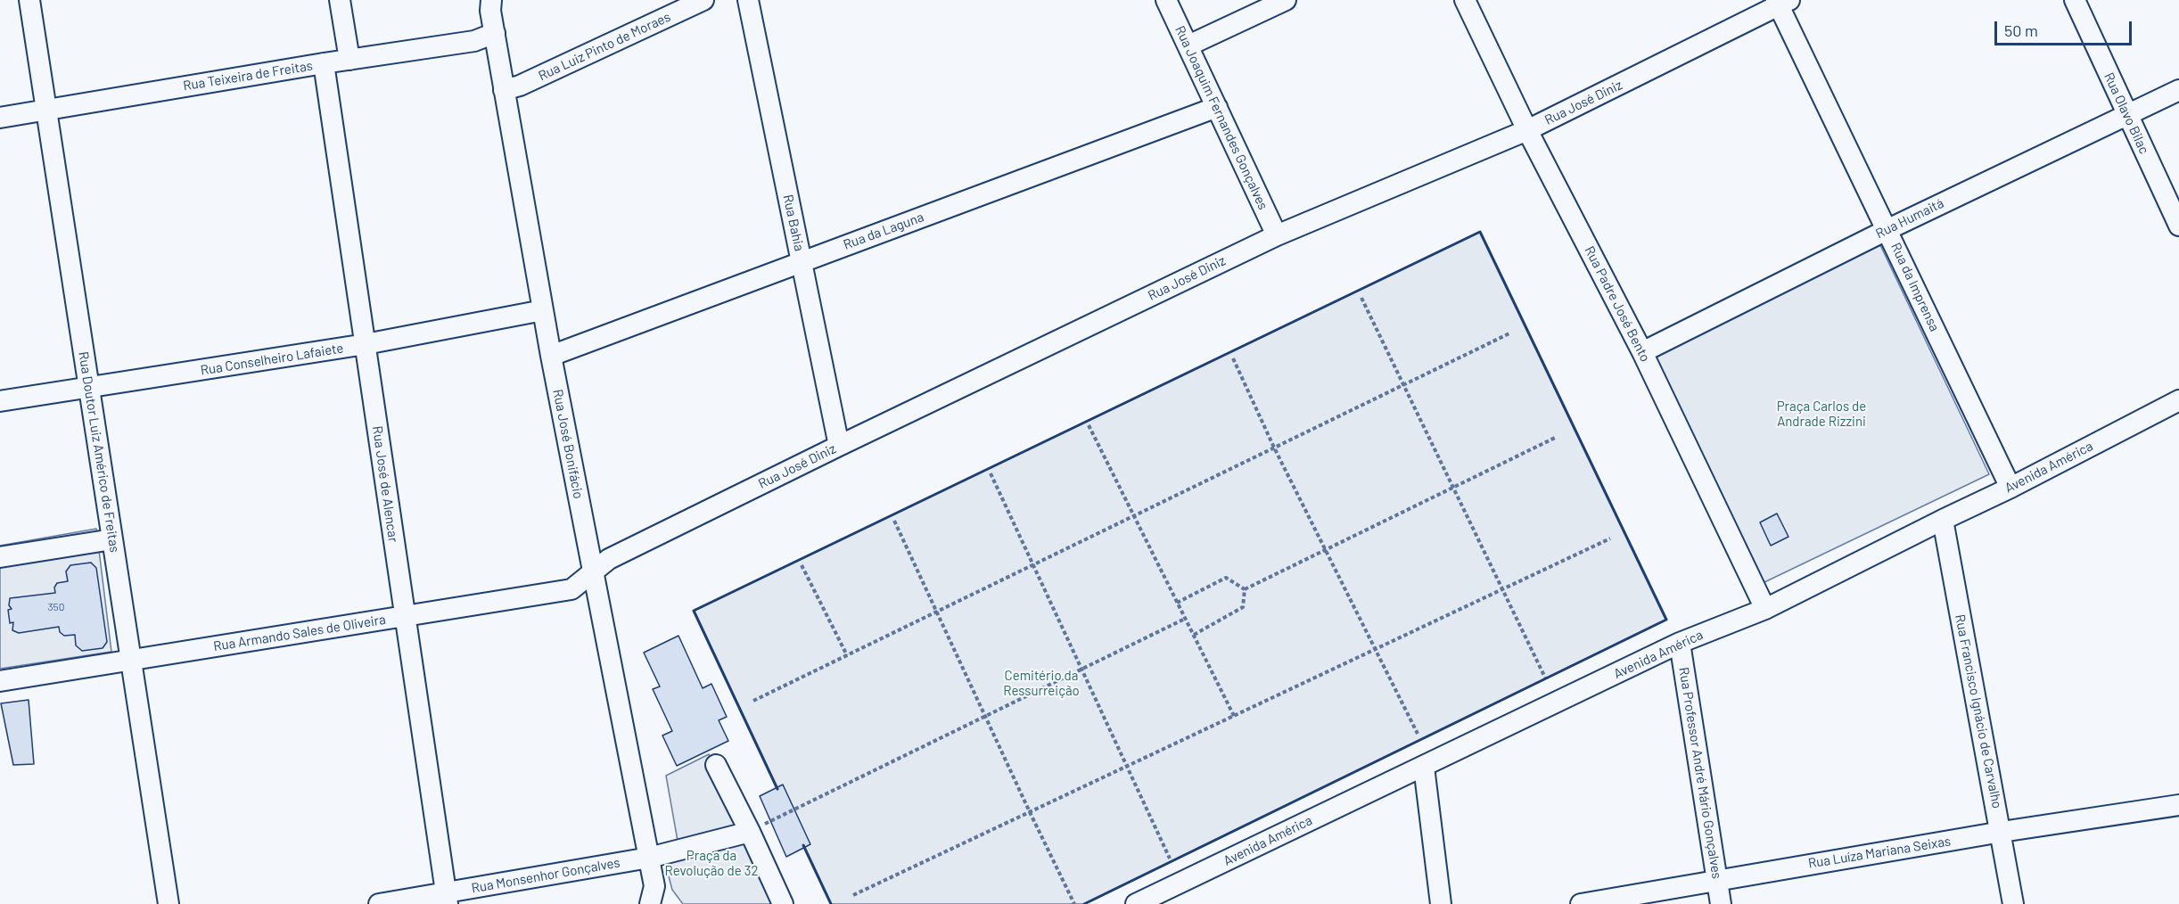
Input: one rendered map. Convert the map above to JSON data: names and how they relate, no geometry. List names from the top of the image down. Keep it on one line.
{"streets":{"street":["Rua Luiz Pinto de Moraes","Rua Teixeira de Freitas","Rua José Diniz","Rua Olavo Bilac","Rua Joaquim Fernandes Gonçalves","Rua Humaitá","Rua Bahia","Rua da Laguna","Rua da Imprensa","Rua Padre José Bento","Rua Conselheiro Lafaiete","Rua José Bonifácio","Rua Doutor Luiz Américo de Freitas","Avenida América","Rua José de Alencar","Rua Armando Sales de Oliveira","Rua Francisco Ignácio de Carvalho","Rua Professor André Mário Gonçalves","Rua Luíza Mariana Seixas","Rua Monsenhor Gonçalves"]},"crossings":[["Rua Luiz Pinto de Moraes","Rua José Bonifácio"],["Rua Teixeira de Freitas","Rua José Bonifácio"],["Rua Teixeira de Freitas","Rua Doutor Luiz Américo de Freitas"],["Rua Teixeira de Freitas","Rua José de Alencar"],["Rua José Diniz","Rua Joaquim Fernandes Gonçalves"],["Rua José Diniz","Rua Bahia"],["Rua José Diniz","Rua da Imprensa"],["Rua José Diniz","Rua Padre José Bento"],["Rua José Diniz","Rua José Bonifácio"],["Rua José Diniz","Rua Armando Sales de Oliveira"],["Rua Olavo Bilac","Rua Humaitá"],["Rua Joaquim Fernandes Gonçalves","Rua da Laguna"],["Rua Humaitá","Rua da Imprensa"],["Rua Humaitá","Rua Padre José Bento"],["Rua Bahia","Rua da Laguna"],["Rua da Laguna","Rua José Bonifácio"],["Rua da Imprensa","Avenida América"],["Rua Padre José Bento","Avenida América"],["Rua Conselheiro Lafaiete","Rua José Bonifácio"],["Rua Conselheiro Lafaiete","Rua Doutor Luiz Américo de Freitas"],["Rua Conselheiro Lafaiete","Rua José de Alencar"],["Rua José Bonifácio","Rua Armando Sales de Oliveira"],["Rua José Bonifácio","Rua Monsenhor Gonçalves"],["Rua Doutor Luiz Américo de Freitas","Rua Armando Sales de Oliveira"],["Avenida América","Rua Francisco Ignácio de Carvalho"],["Avenida América","Rua Professor André Mário Gonçalves"],["Rua José de Alencar","Rua Armando Sales de Oliveira"],["Rua José de Alencar","Rua Monsenhor Gonçalves"],["Rua Francisco Ignácio de Carvalho","Rua Luíza Mariana Seixas"],["Rua Professor André Mário Gonçalves","Rua Luíza Mariana Seixas"]],"parks":["Praça Carlos de Andrade Rizzini","Cemitério da Ressurreição","Praça da Revolução de 32"],"house_numbers":["350"],"scale_bar":"50 m"}
